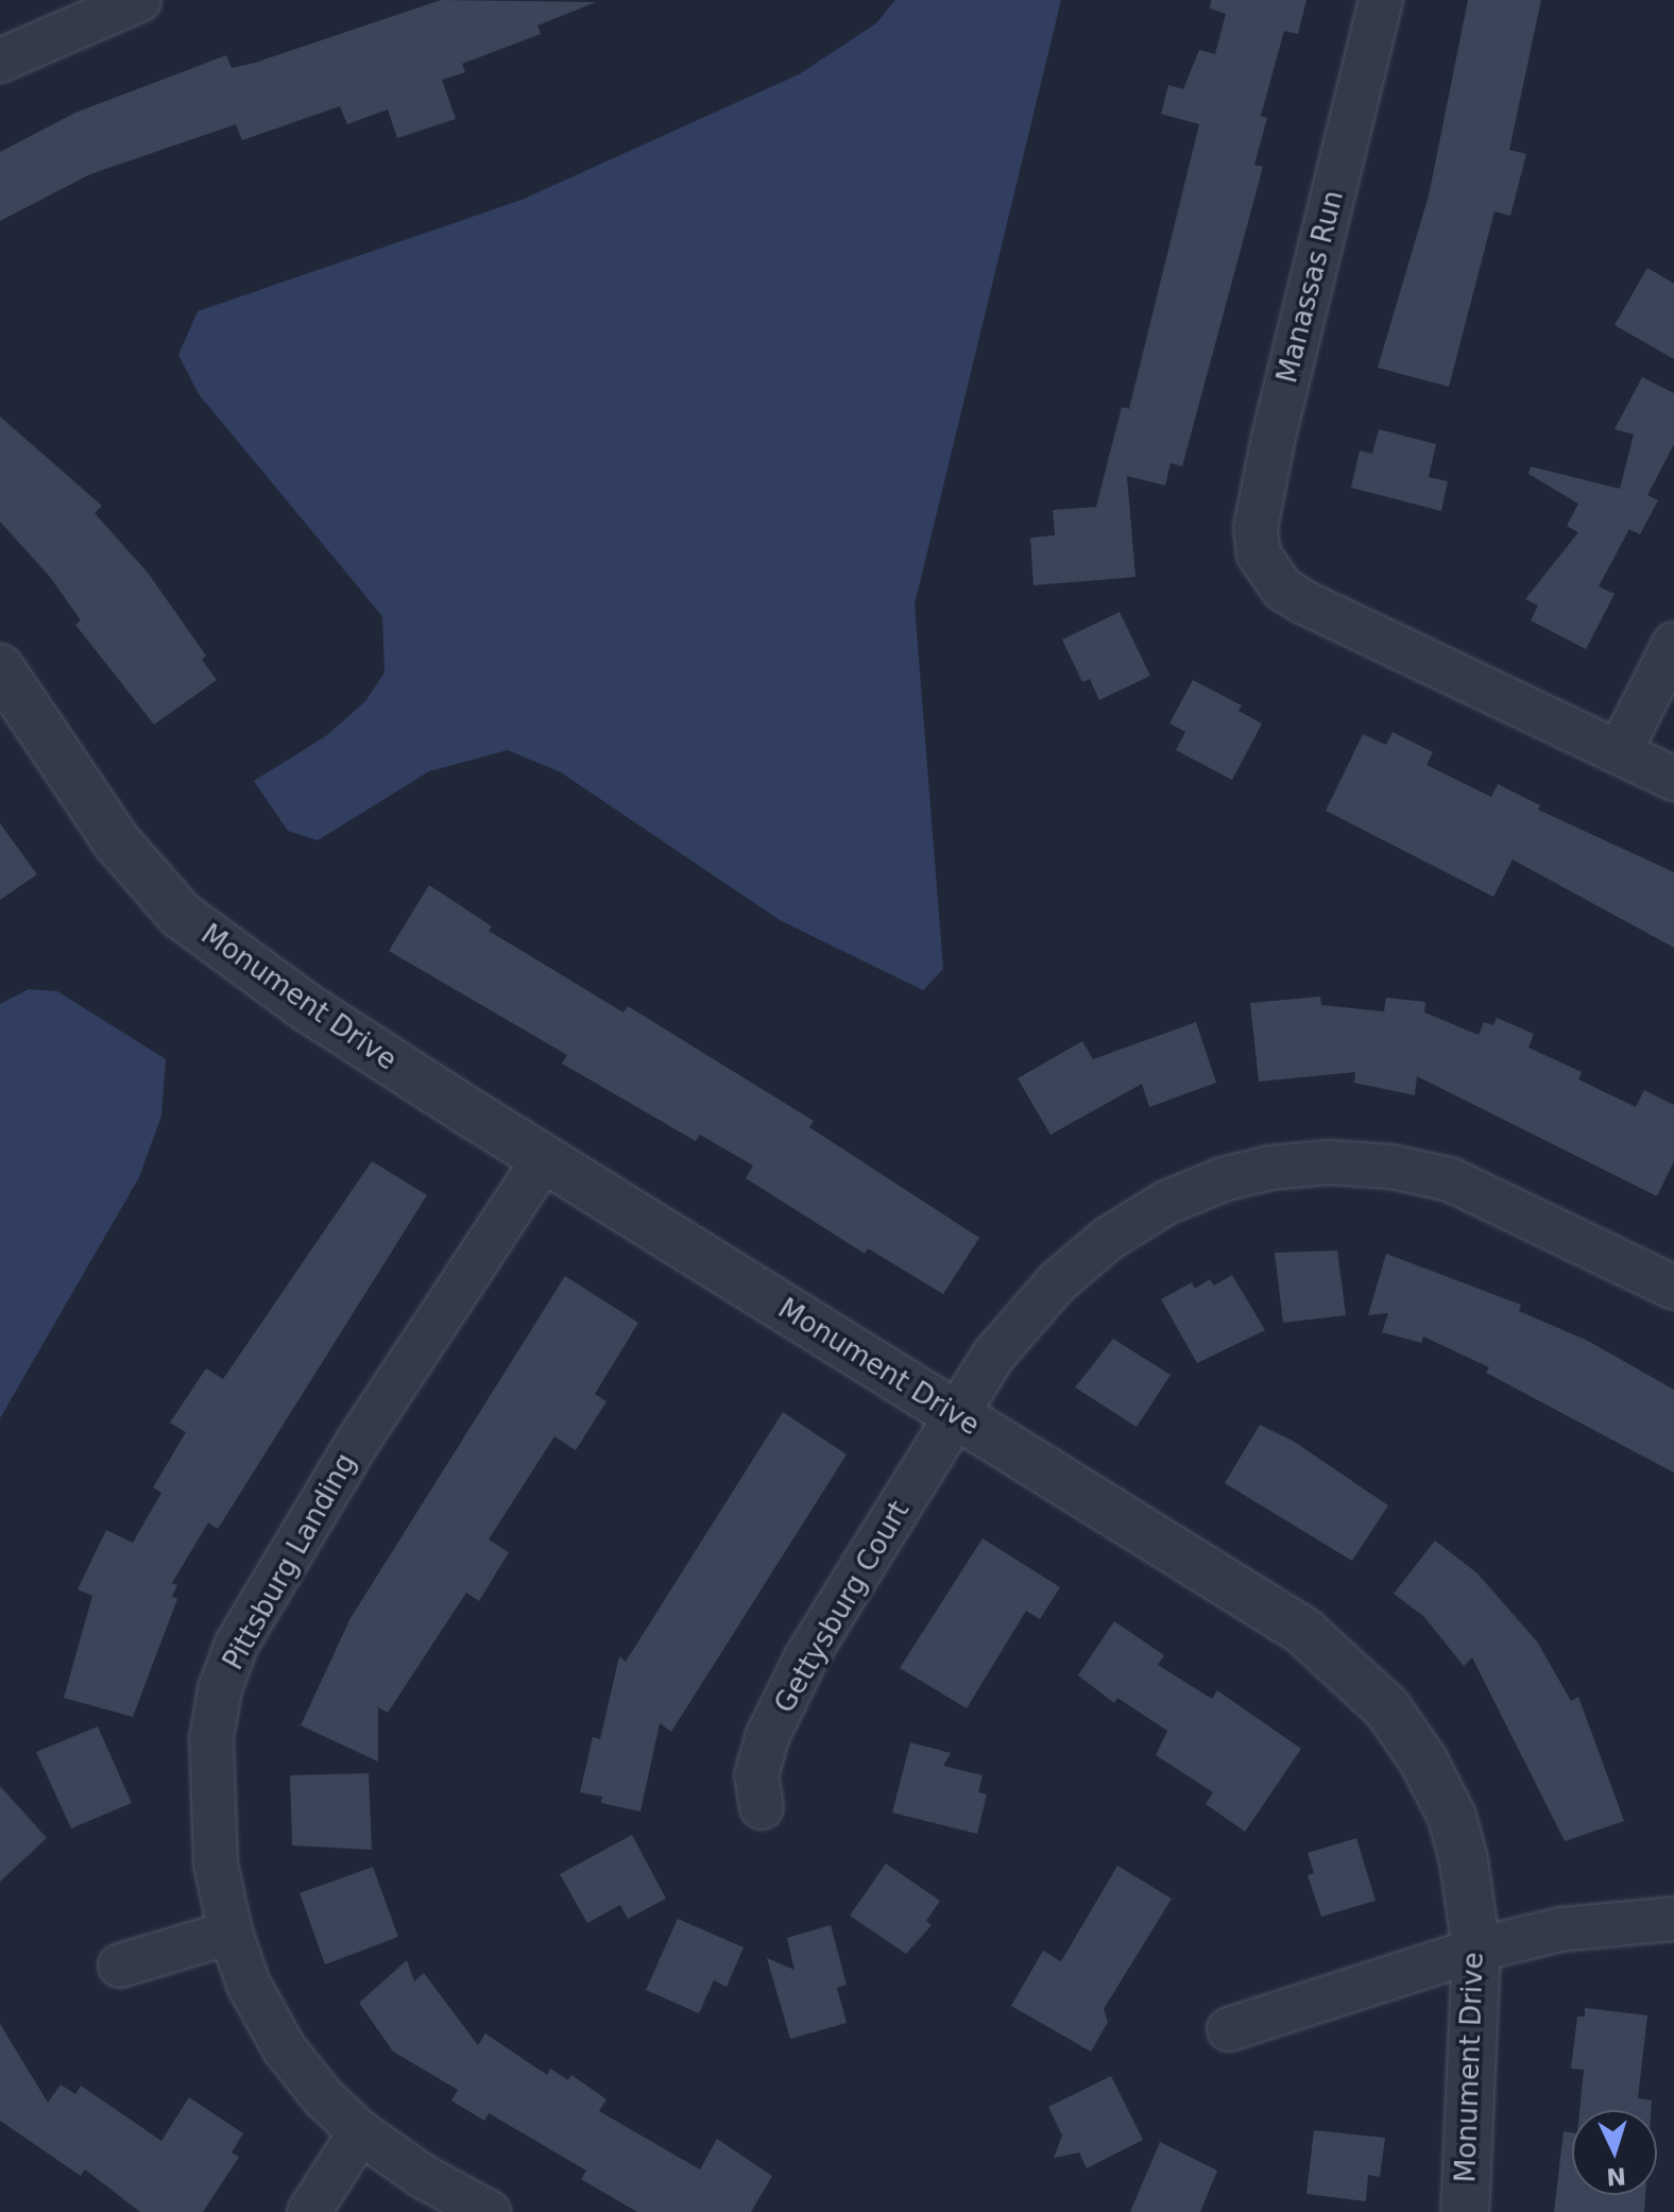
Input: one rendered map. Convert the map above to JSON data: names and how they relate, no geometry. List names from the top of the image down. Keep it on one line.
{"streets":{"street":["Manassas Run","Monument Drive","Pittsburg Landing","Gettysburg Court"]},"crossings":[["Monument Drive","Pittsburg Landing"],["Monument Drive","Gettysburg Court"]],"north":"bottom"}
